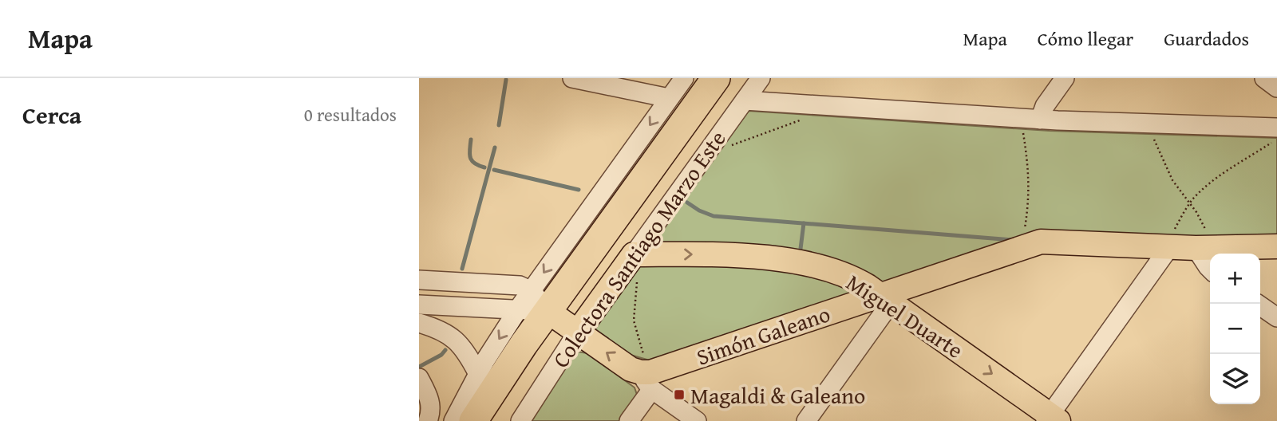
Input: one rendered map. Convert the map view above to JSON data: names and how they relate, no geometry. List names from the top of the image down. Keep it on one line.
{"streets":{"main road":["Colectora Santiago Marzo Este","Miguel Duarte","Simón Galeano"]},"crossings":[["Colectora Santiago Marzo Este","Miguel Duarte"],["Miguel Duarte","Simón Galeano"]],"places":{"transit":["Magaldi & Galeano"]},"page":{"header":"Mapa","nav":["Mapa","Cómo llegar","Guardados"],"heading":["Cerca","0 resultados"],"map_buttons":["+","−"]}}
